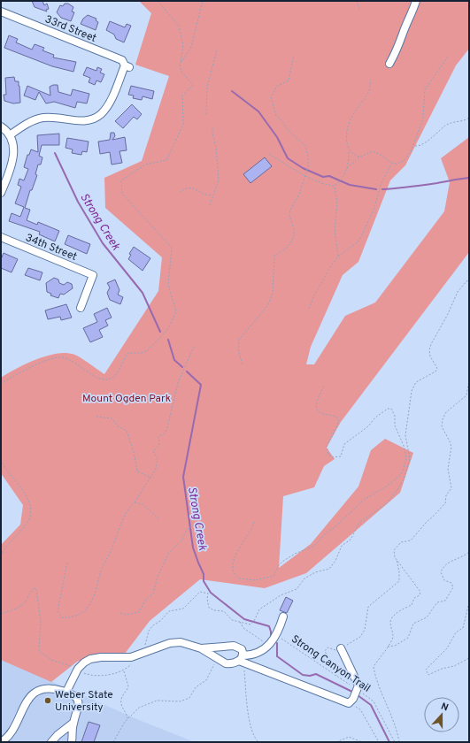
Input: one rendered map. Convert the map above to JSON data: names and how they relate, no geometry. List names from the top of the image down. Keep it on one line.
{"streets":{"street":["33rd Street","34th Street"],"path":["Strong Canyon Trail"]},"water":["Strong Creek"],"parks":["Mount Ogden Park"],"places":["Weber State University"],"north":"top"}
